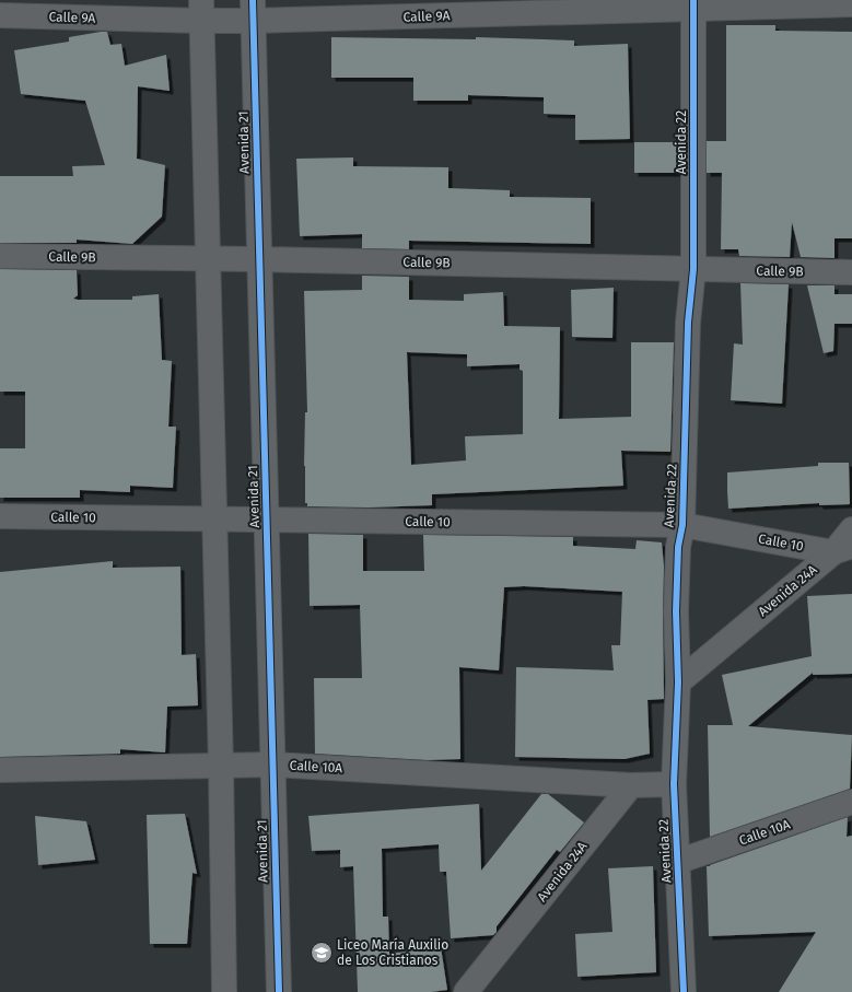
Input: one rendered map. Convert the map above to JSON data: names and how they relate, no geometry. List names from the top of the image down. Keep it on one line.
{"streets":{"street":["Calle 9A","Avenida 21","Avenida 22","Calle 9B","Calle 10","Avenida 24A","Calle 10A"]},"crossings":[["Calle 9A","Avenida 21"],["Calle 9A","Avenida 22"],["Avenida 21","Calle 9B"],["Avenida 21","Calle 10"],["Avenida 21","Calle 10A"],["Avenida 22","Calle 9B"],["Avenida 22","Calle 10"],["Avenida 22","Avenida 24A"],["Avenida 22","Calle 10A"],["Calle 10","Avenida 24A"],["Avenida 24A","Calle 10A"]],"places":{"school or university":["Liceo María Auxilio de Los Cristianos"]}}
